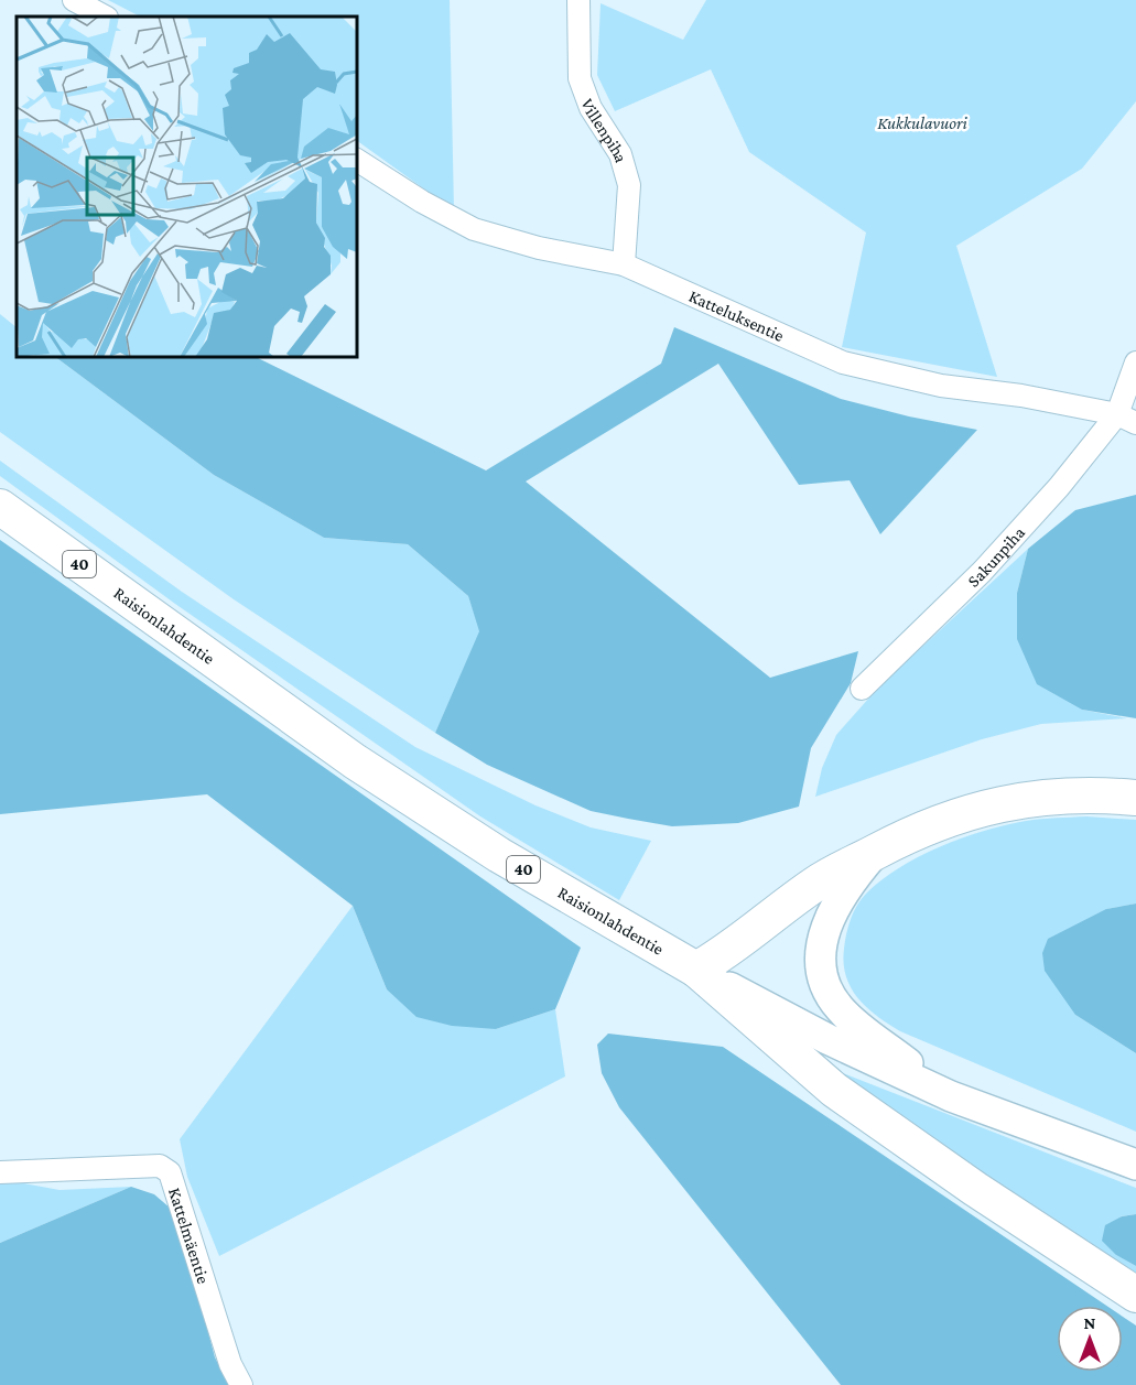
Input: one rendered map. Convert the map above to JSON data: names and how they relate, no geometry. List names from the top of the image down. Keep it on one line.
{"streets":{"main road":["40","Raisionlahdentie"],"street":["Villenpiha","Katteluksentie","Sakunpiha","Kattelmäentie"]},"crossings":[["Villenpiha","Katteluksentie"],["Katteluksentie","Sakunpiha"]],"parks":["Kukkulavuori"],"north":"top"}
